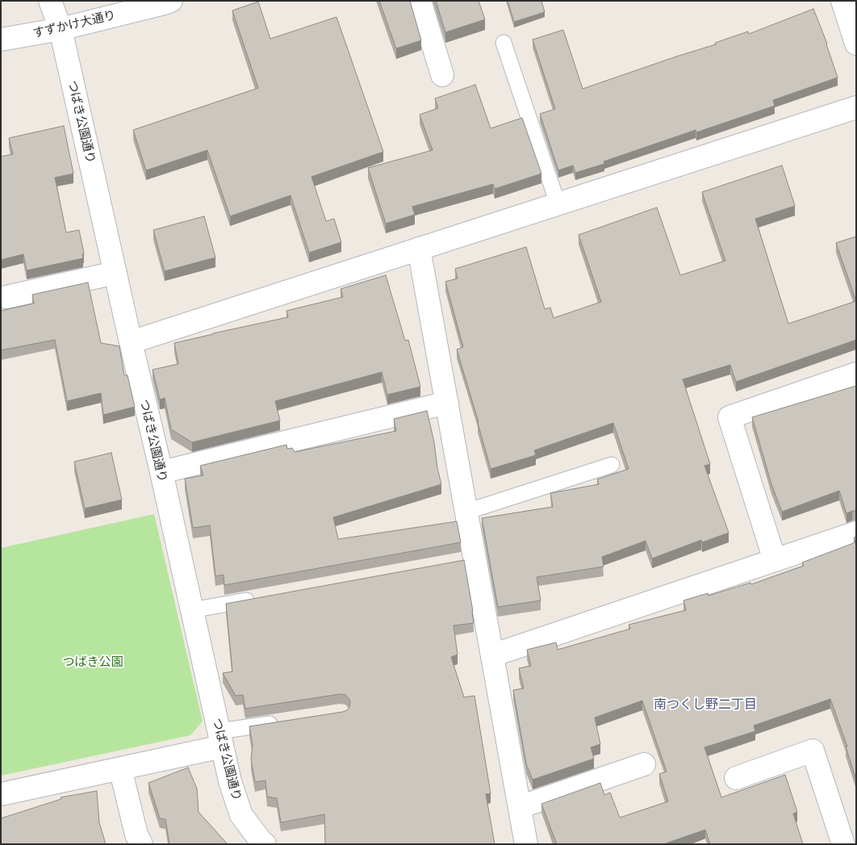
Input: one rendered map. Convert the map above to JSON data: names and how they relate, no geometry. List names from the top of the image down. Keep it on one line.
{"streets":{"street":["すずかけ大通り","つばき公園通り"]},"crossings":[["すずかけ大通り","つばき公園通り"]],"districts":["南つくし野二丁目"],"parks":["つばき公園"]}
